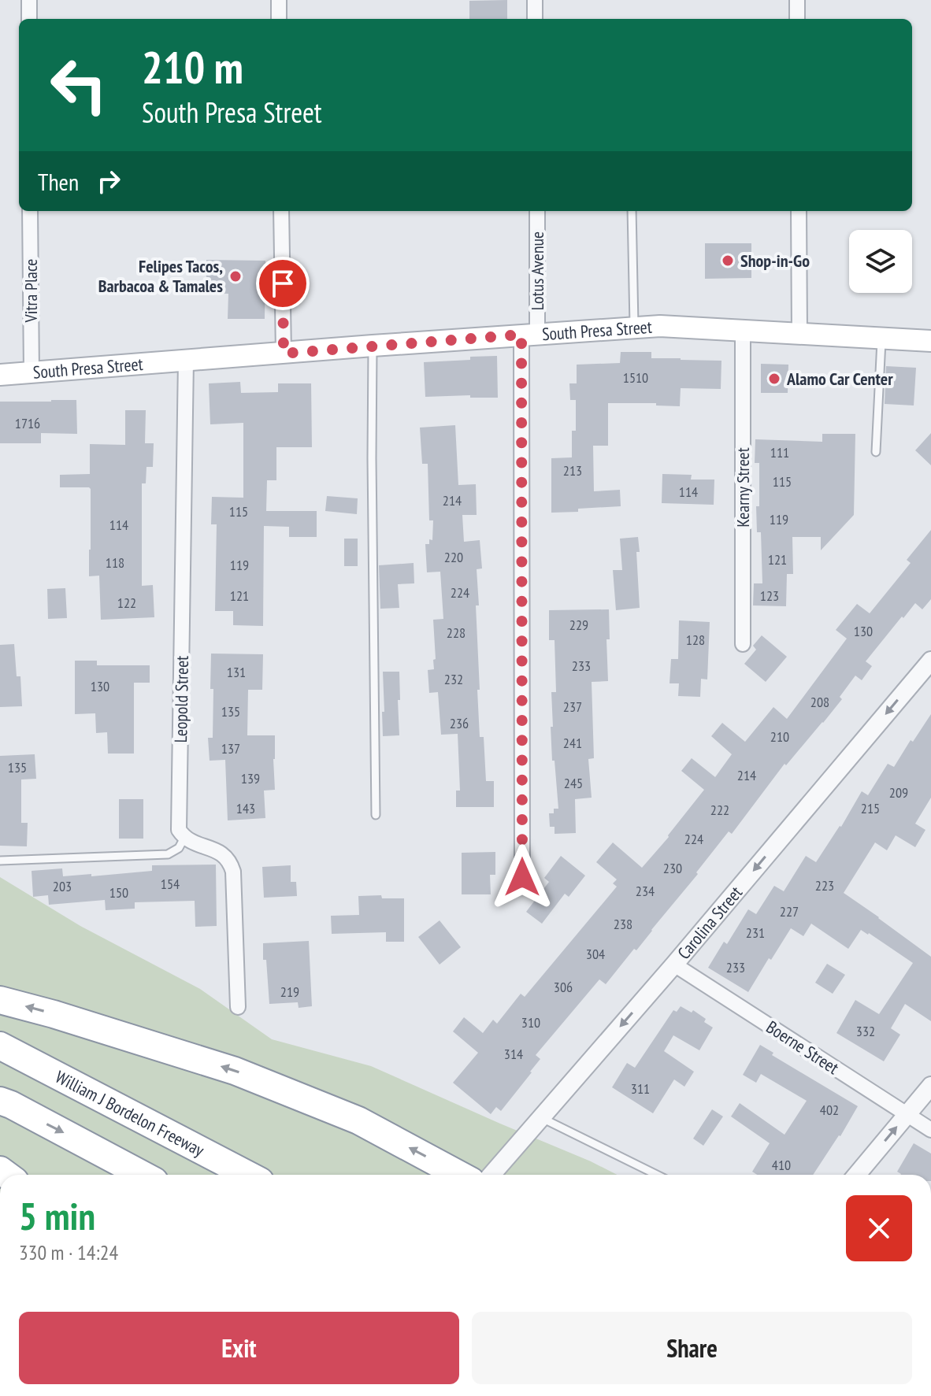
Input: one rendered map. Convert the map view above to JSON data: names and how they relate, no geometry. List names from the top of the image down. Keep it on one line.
{"streets":{"highway":["William J Bordelon Freeway"],"main road":["South Presa Street"],"street":["Lotus Avenue","Vitra Place","Kearny Street","Leopold Street","Carolina Street","Boerne Street"]},"crossings":[["Lotus Avenue","South Presa Street"],["Vitra Place","South Presa Street"],["South Presa Street","Kearny Street"],["South Presa Street","Leopold Street"],["Carolina Street","Boerne Street"]],"one_way":["Carolina Street"],"places":["Shop-in-Go","Felipes Tacos, Barbacoa & Tamales","Alamo Car Center"],"house_numbers":["1510","1716","111","213","115","114","214","115","119","114","220","121","118","119","224","121","123","122","229","130","228","128","233","131","232","130","208","237","135","236","210","241","137","135","214","139","245","209","143","215","222","224","230","154","223","203","234","150","227","238","231","304","233","306","219","310","332","314","311","402","410"],"page":{"turn":["210 m","South Presa Street"],"then":"Then","heading":["5 min","330 m · 14:24"],"buttons":["Exit","Share"]}}
